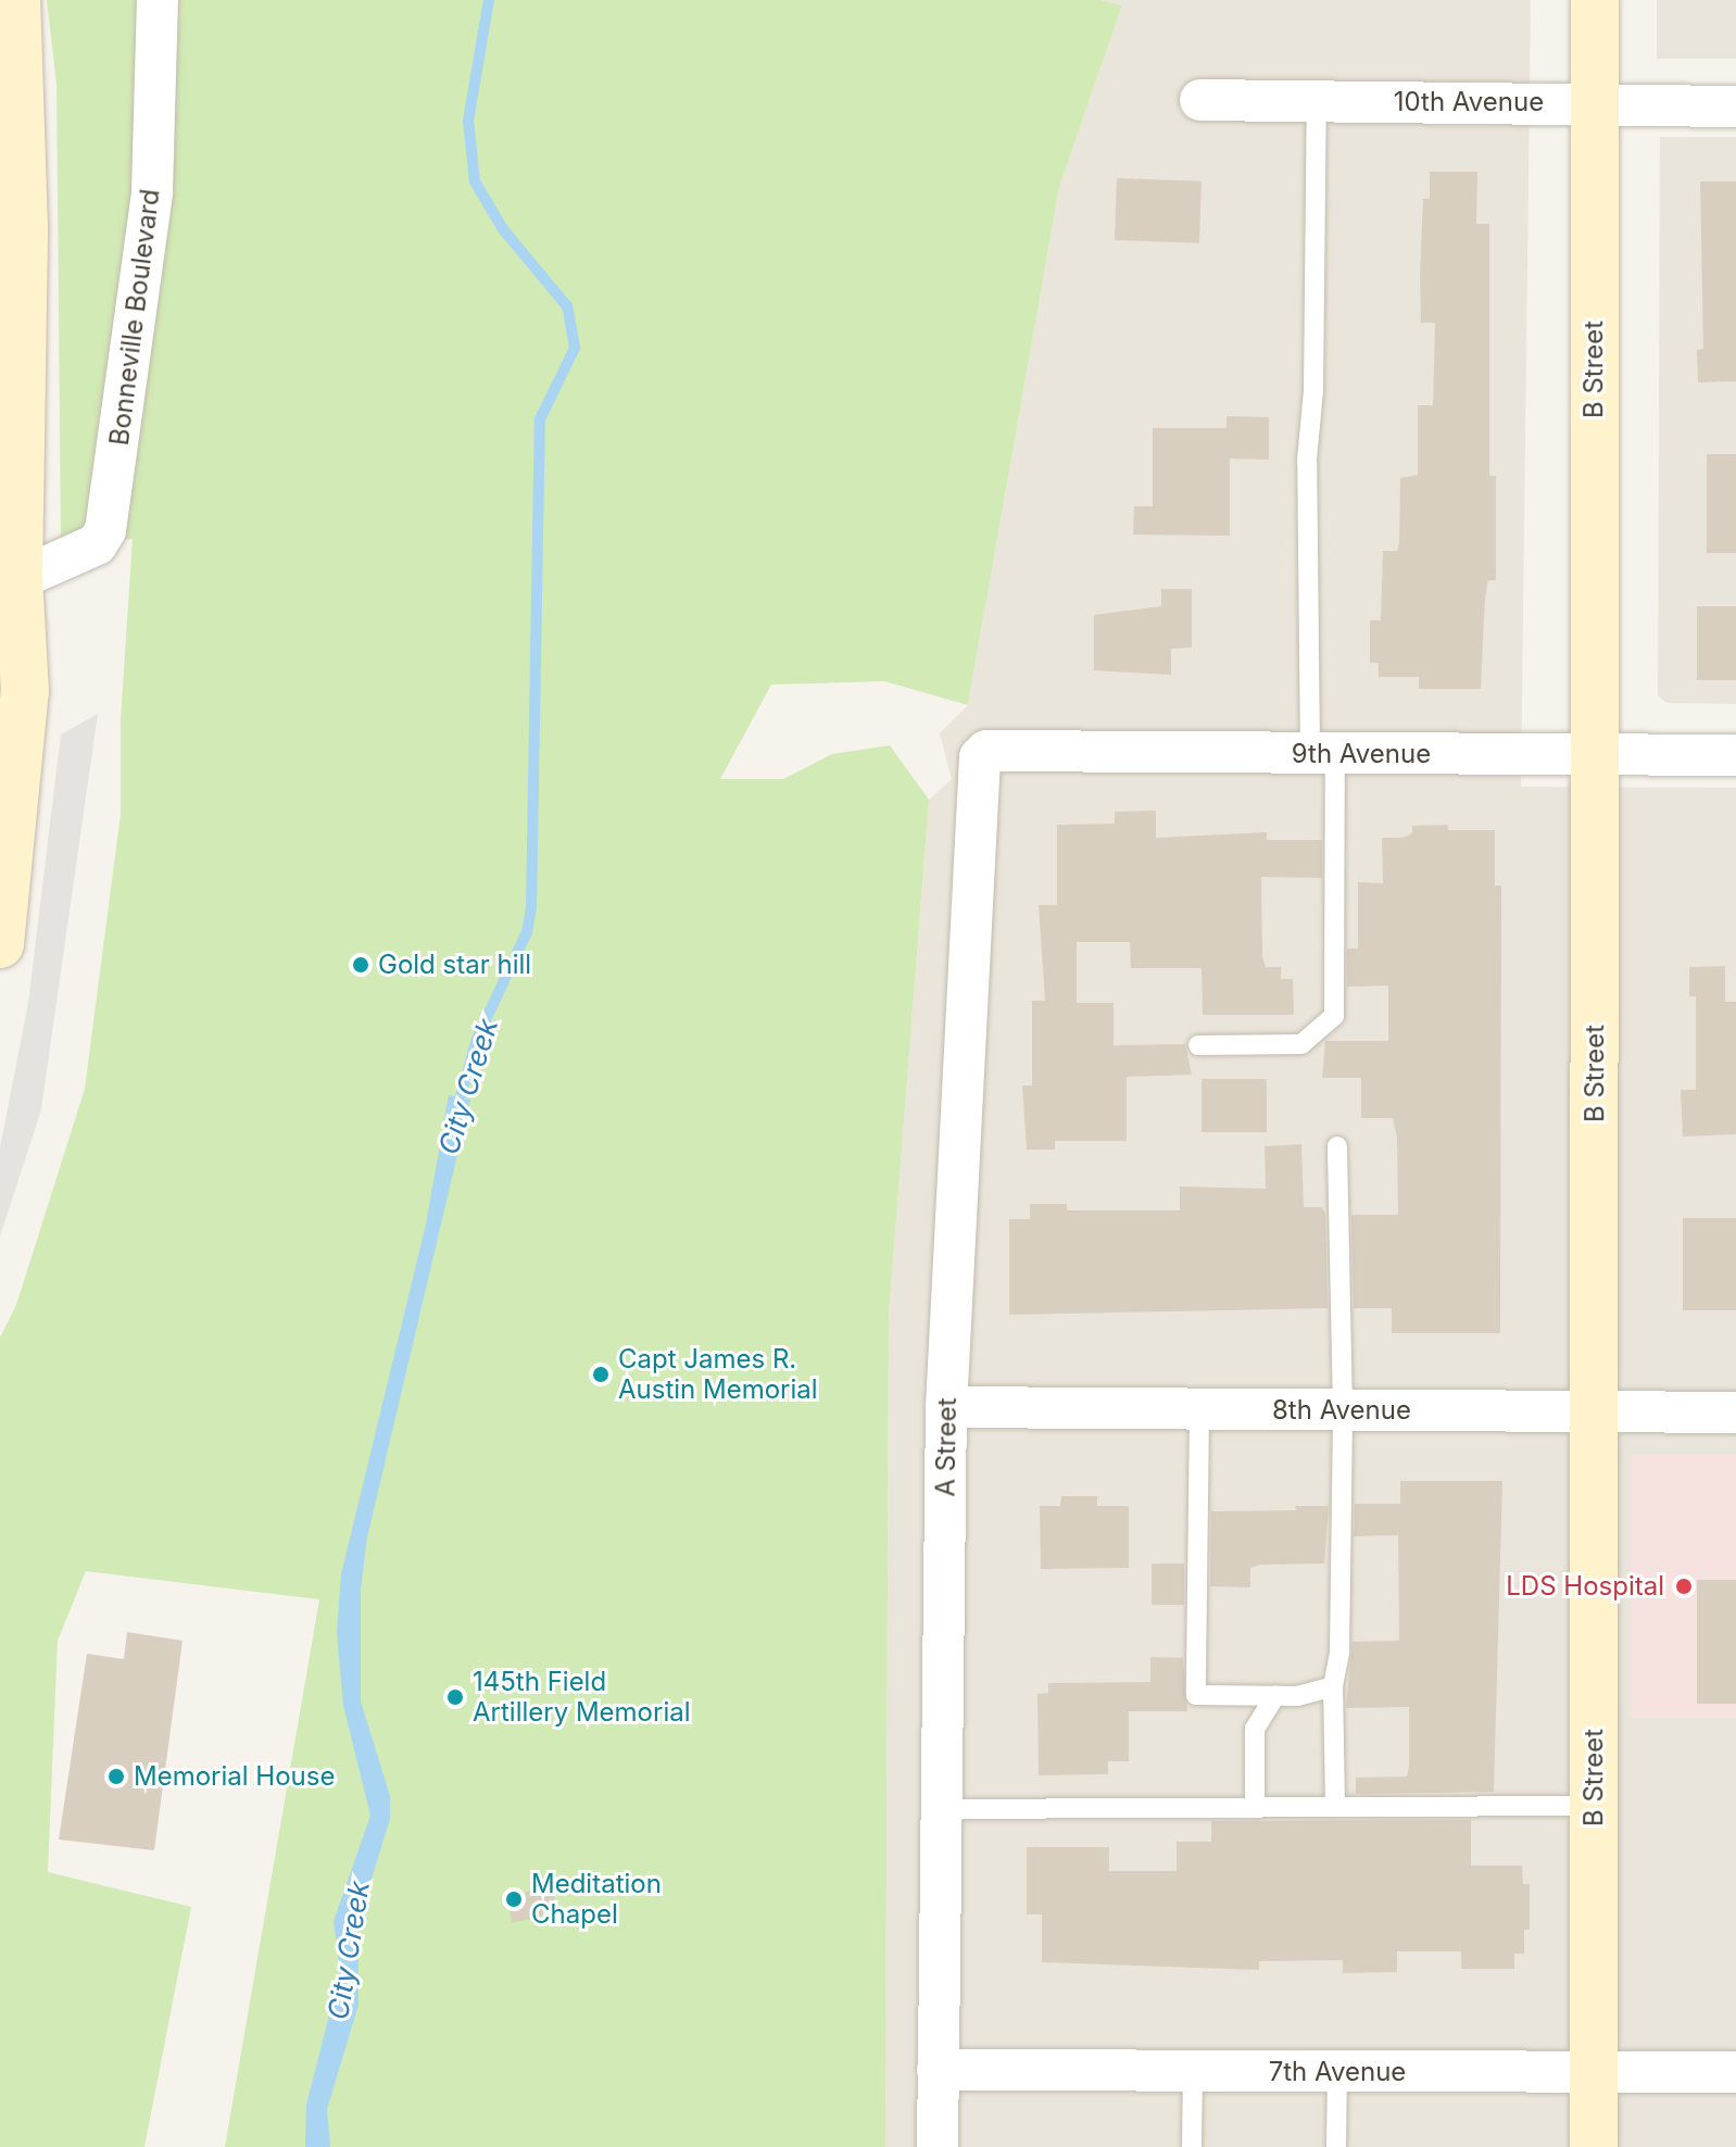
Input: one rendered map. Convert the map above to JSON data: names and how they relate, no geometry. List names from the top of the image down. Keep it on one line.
{"streets":{"street":["10th Avenue","Bonneville Boulevard","B Street","9th Avenue","8th Avenue","A Street","7th Avenue"]},"crossings":[["10th Avenue","B Street"],["B Street","9th Avenue"],["B Street","8th Avenue"],["B Street","7th Avenue"],["9th Avenue","A Street"],["8th Avenue","A Street"],["A Street","7th Avenue"]],"water":["City Creek"],"places":["Gold star hill","Capt James R. Austin Memorial","LDS Hospital","145th Field Artillery Memorial","Memorial House","Meditation Chapel"]}
